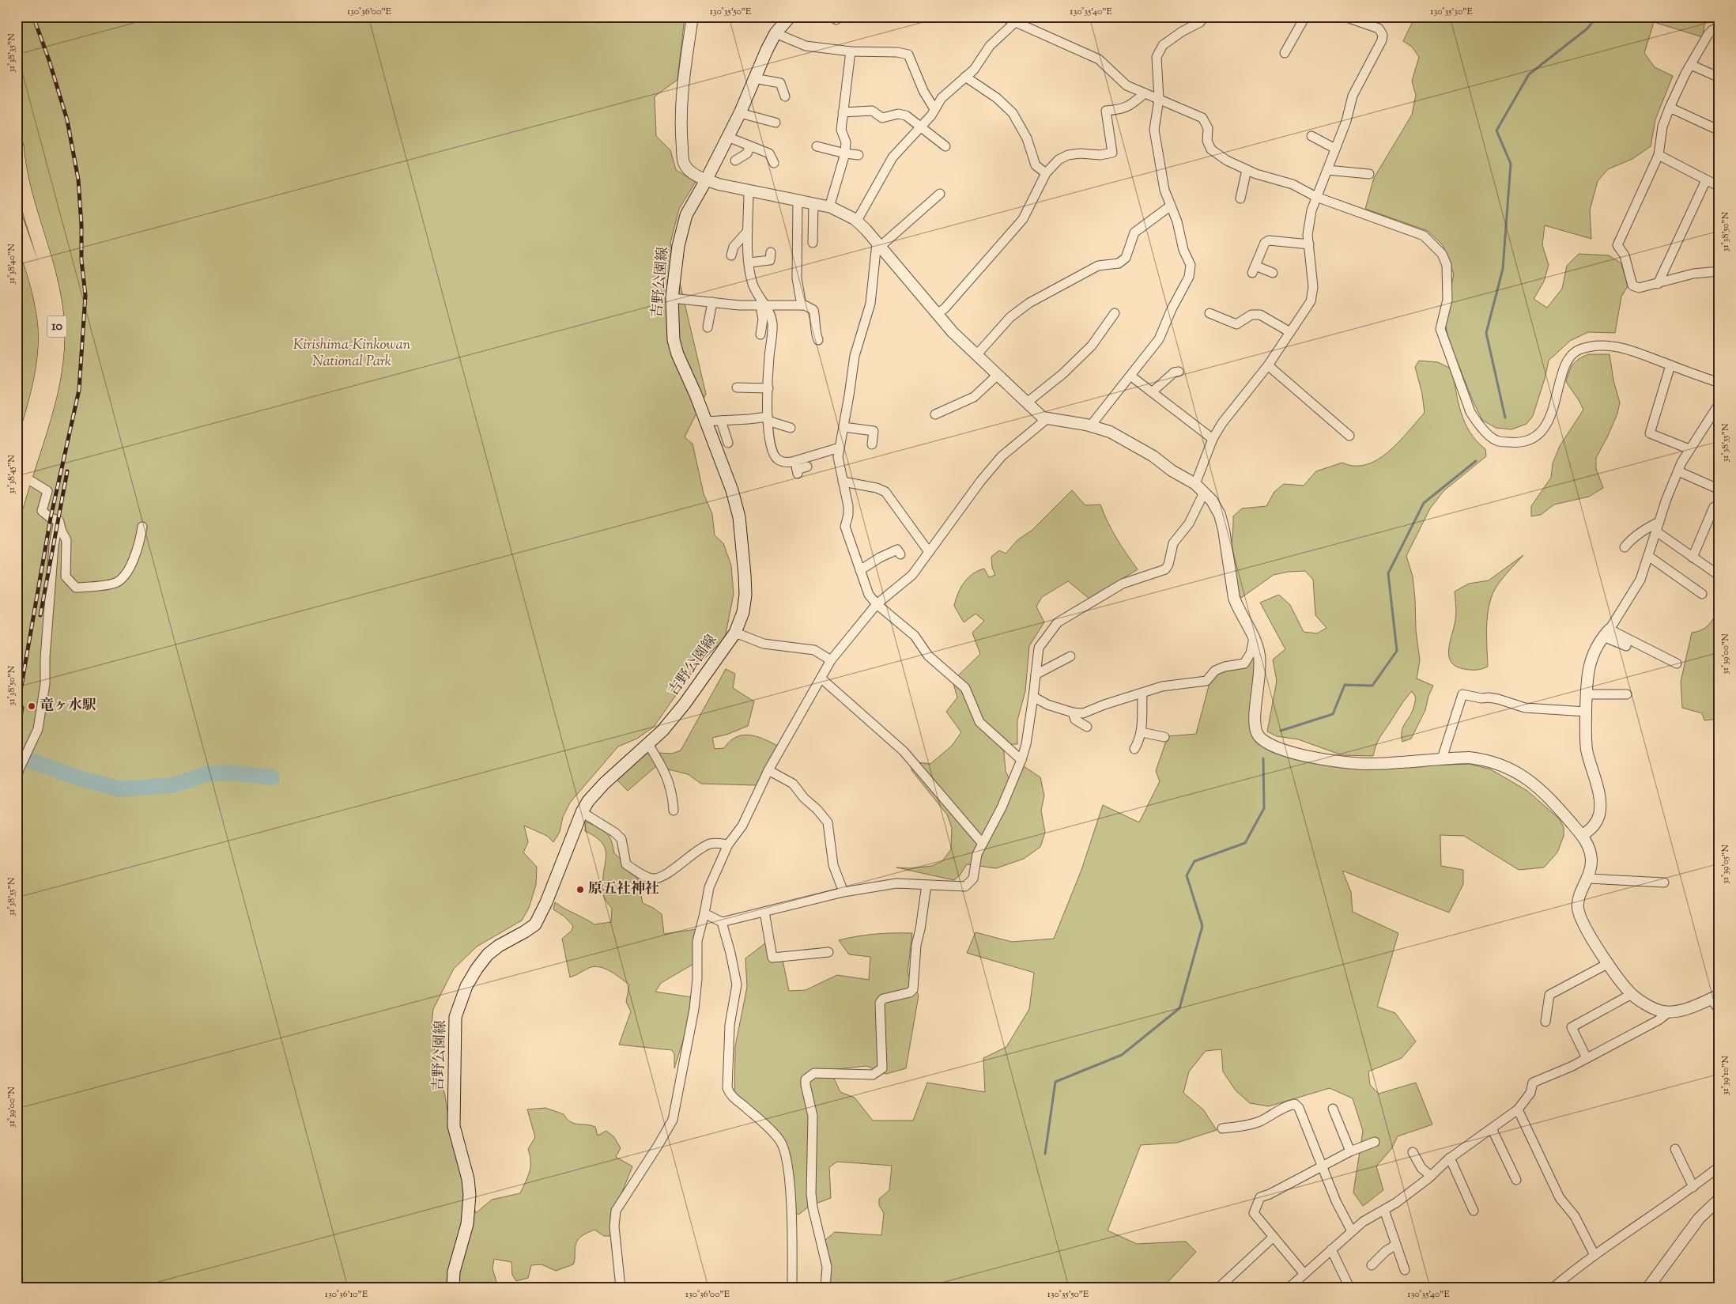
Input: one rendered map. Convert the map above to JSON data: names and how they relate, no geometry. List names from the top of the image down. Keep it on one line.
{"streets":{"highway":["10"],"main road":["吉野公園線"]},"parks":["Kirishima-Kinkowan National Park"],"places":["竜ヶ水駅","原五社神社"],"coordinates":["130°36'00\"E","130°35'50\"E","130°35'40\"E","130°35'30\"E","31°38'35\"N","31°38'50\"N","31°38'40\"N","31°38'55\"N","31°38'45\"N","31°39'00\"N","31°39'05\"N","31°39'10\"N","130°36'10\"E"]}
